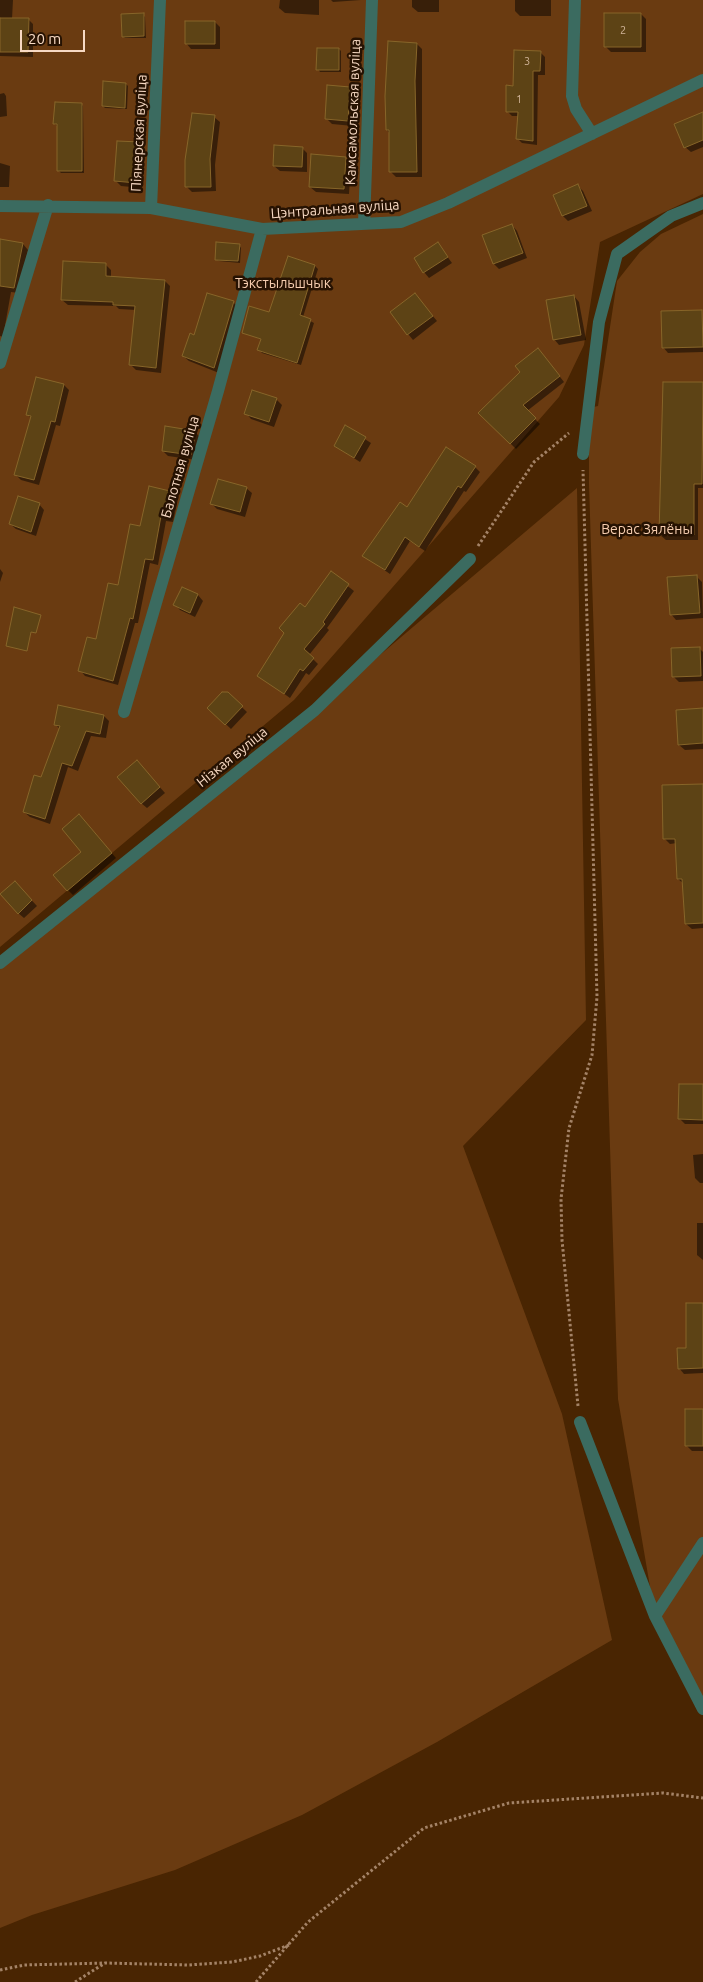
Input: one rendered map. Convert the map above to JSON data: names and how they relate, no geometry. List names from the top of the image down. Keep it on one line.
{"streets":{"street":["Камсамольская вуліца","Піянерская вуліца","Цэнтральная вуліца","Балотная вуліца","Нізкая вуліца"]},"crossings":[["Камсамольская вуліца","Цэнтральная вуліца"],["Піянерская вуліца","Цэнтральная вуліца"],["Цэнтральная вуліца","Балотная вуліца"]],"parks":["Тэкстыльшчык","Верас Зялёны"],"house_numbers":["2","3","1"],"scale_bar":"20 m"}
